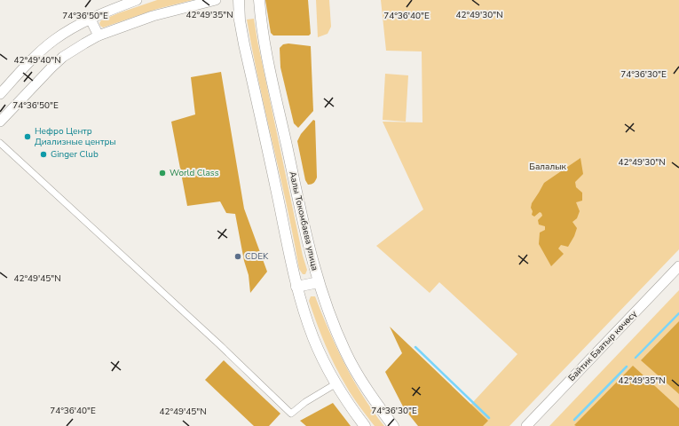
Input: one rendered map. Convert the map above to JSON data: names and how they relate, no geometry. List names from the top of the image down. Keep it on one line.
{"streets":{"main road":["Аалы Токомбаева улица","Байтик Баатыр көчөсү"]},"parks":["Балалык"],"places":["Нефро Центр Диализные центры","Ginger Club","World Class","CDEK"],"coordinates":["42°49'35\"N","42°49'30\"N","74°36'50\"E","74°36'40\"E","42°49'40\"N","74°36'30\"E","42°49'45\"N"]}
